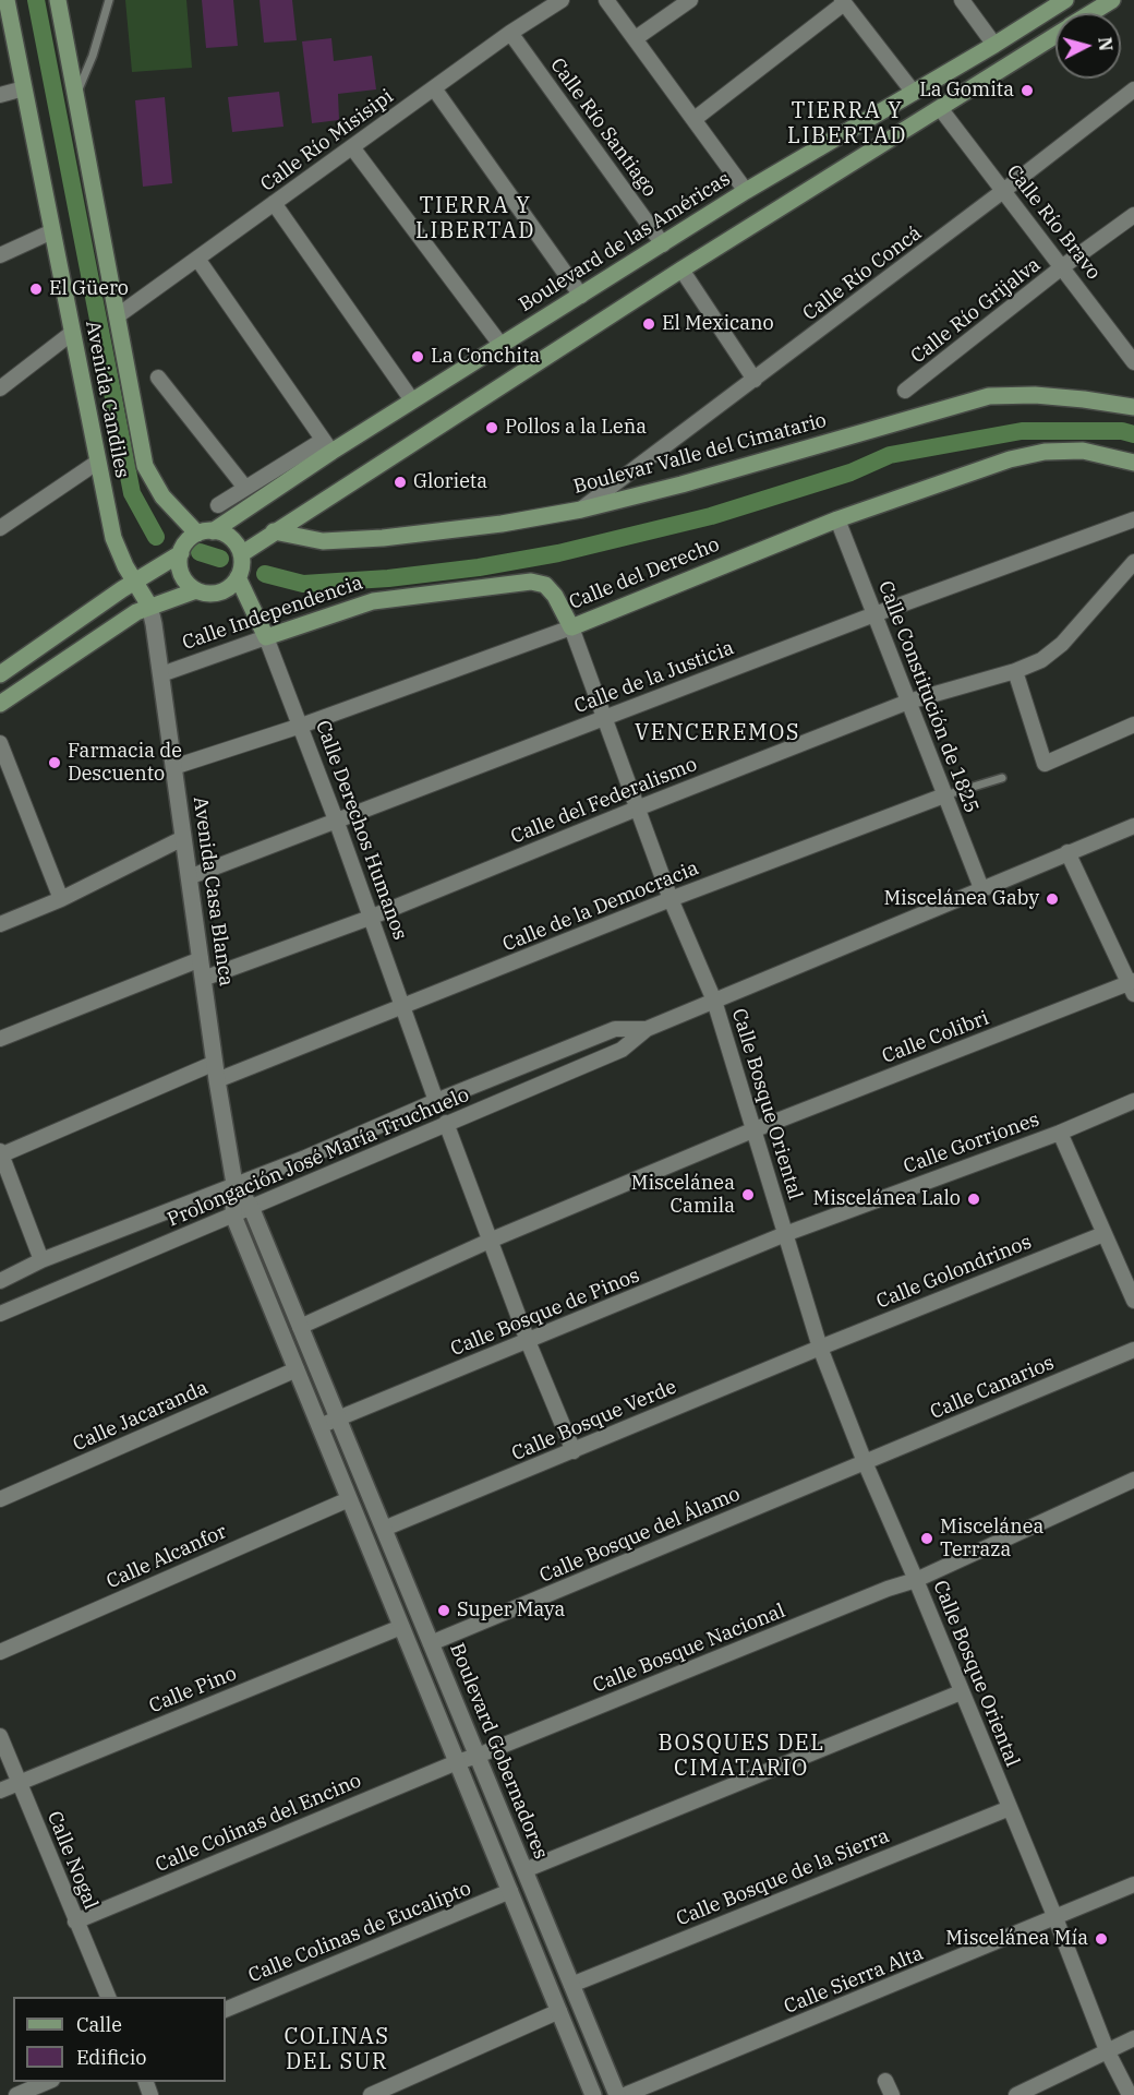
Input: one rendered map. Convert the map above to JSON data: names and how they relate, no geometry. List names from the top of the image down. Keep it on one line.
{"streets":{"main road":["Boulevard de las Américas","Avenida Candiles","Boulevar Valle del Cimatario","Calle del Derecho","Calle Independencia","Calle Derechos Humanos"],"street":["Calle Río Santiago","Calle Río Misisipi","Calle Río Bravo","Calle Río Concá","Calle Río Grijalva","Calle de la Justicia","Calle Constitución de 1825","Calle del Federalismo","Avenida Casa Blanca","Calle de la Democracia","Calle Colibri","Calle Bosque Oriental","Calle Gorriones","Prolongación José María Truchuelo","Calle Golondrinos","Calle Bosque de Pinos","Calle Canarios","Calle Jacaranda","Calle Bosque Verde","Calle Bosque del Álamo","Calle Alcanfor","Calle Bosque Nacional","Calle Pino","Boulevard Gobernadores","Calle Colinas del Encino","Calle Nogal","Calle Bosque de la Sierra","Calle Colinas de Eucalipto","Calle Sierra Alta"]},"crossings":[["Calle Río Santiago","Calle Río Misisipi"],["Calle Río Santiago","Boulevard de las Américas"],["Calle Río Misisipi","Avenida Candiles"],["Calle Río Bravo","Calle Río Concá"],["Calle Río Bravo","Calle Río Grijalva"],["Boulevard de las Américas","Avenida Candiles"],["Boulevard de las Américas","Calle Derechos Humanos"],["Calle Río Concá","Boulevar Valle del Cimatario"],["Avenida Candiles","Calle Derechos Humanos"],["Avenida Candiles","Avenida Casa Blanca"],["Calle del Derecho","Calle Independencia"],["Calle del Derecho","Calle Constitución de 1825"],["Calle del Derecho","Calle Derechos Humanos"],["Calle del Derecho","Avenida Casa Blanca"],["Calle del Derecho","Calle Bosque Oriental"],["Calle Independencia","Calle Derechos Humanos"],["Calle Independencia","Avenida Casa Blanca"],["Calle Independencia","Calle Bosque Oriental"],["Calle de la Justicia","Calle Constitución de 1825"],["Calle de la Justicia","Calle Derechos Humanos"],["Calle de la Justicia","Avenida Casa Blanca"],["Calle de la Justicia","Calle Bosque Oriental"],["Calle Constitución de 1825","Calle del Federalismo"],["Calle Constitución de 1825","Calle de la Democracia"],["Calle Constitución de 1825","Prolongación José María Truchuelo"],["Calle del Federalismo","Calle Derechos Humanos"],["Calle del Federalismo","Avenida Casa Blanca"],["Calle del Federalismo","Calle Bosque Oriental"],["Calle Derechos Humanos","Calle de la Democracia"],["Calle Derechos Humanos","Prolongación José María Truchuelo"],["Avenida Casa Blanca","Calle de la Democracia"],["Avenida Casa Blanca","Prolongación José María Truchuelo"],["Avenida Casa Blanca","Boulevard Gobernadores"],["Calle de la Democracia","Calle Bosque Oriental"],["Calle Colibri","Calle Bosque Oriental"],["Calle Colibri","Boulevard Gobernadores"],["Calle Bosque Oriental","Calle Gorriones"],["Calle Bosque Oriental","Prolongación José María Truchuelo"],["Calle Bosque Oriental","Calle Golondrinos"],["Calle Bosque Oriental","Calle Bosque de Pinos"],["Calle Bosque Oriental","Calle Canarios"],["Calle Bosque Oriental","Calle Bosque Verde"],["Calle Bosque Oriental","Calle Bosque del Álamo"],["Calle Bosque Oriental","Calle Bosque Nacional"],["Calle Bosque Oriental","Calle Bosque de la Sierra"],["Calle Bosque Oriental","Calle Sierra Alta"],["Calle Gorriones","Calle Bosque de Pinos"],["Prolongación José María Truchuelo","Boulevard Gobernadores"],["Calle Golondrinos","Calle Bosque Verde"],["Calle Bosque de Pinos","Boulevard Gobernadores"],["Calle Canarios","Calle Bosque del Álamo"],["Calle Bosque Verde","Boulevard Gobernadores"],["Calle Bosque del Álamo","Boulevard Gobernadores"],["Calle Bosque Nacional","Boulevard Gobernadores"],["Calle Bosque Nacional","Calle Colinas del Encino"],["Calle Pino","Calle Nogal"],["Boulevard Gobernadores","Calle Bosque de la Sierra"],["Calle Colinas del Encino","Calle Nogal"]],"districts":["TIERRA Y LIBERTAD","TIERRA Y LIBERTAD","VENCEREMOS","BOSQUES DEL CIMATARIO","COLINAS DEL SUR"],"places":["La Gomita","El Güero","El Mexicano","La Conchita","Pollos a la Leña","Glorieta","Farmacia de Descuento","Miscelánea Gaby","Miscelánea Camila","Miscelánea Lalo","Miscelánea Terraza","Super Maya","Miscelánea Mía"],"legend":["Calle","Edificio"],"north":"right"}
